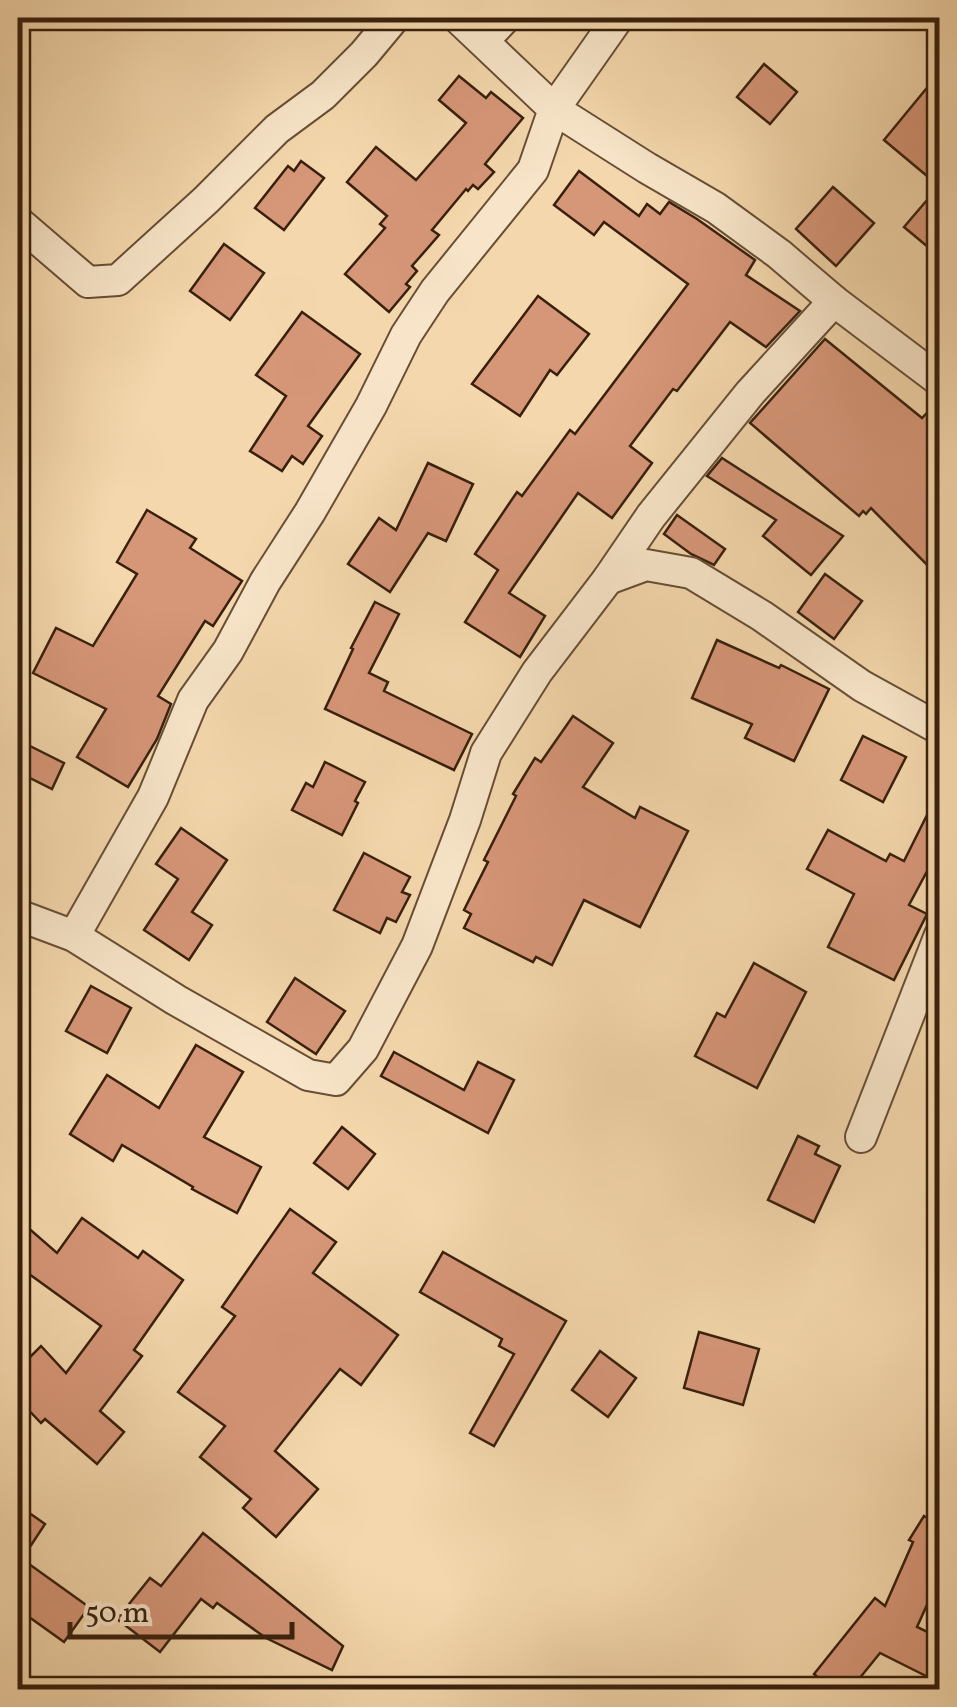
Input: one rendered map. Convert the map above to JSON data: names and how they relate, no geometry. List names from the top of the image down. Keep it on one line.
{"scale_bar":"50 m"}
